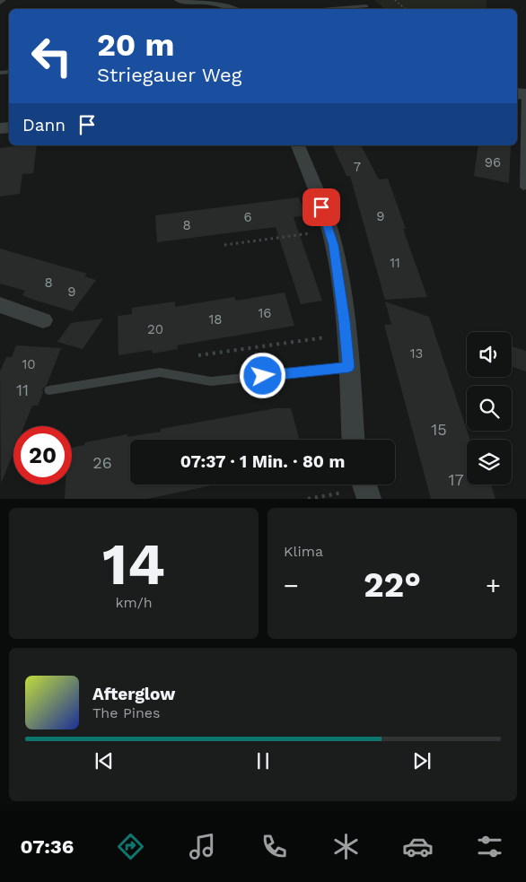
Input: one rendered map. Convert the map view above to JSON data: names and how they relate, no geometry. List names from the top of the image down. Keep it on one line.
{"house_numbers":["96","7","9","6","8","11","8","9","16","18","20","13","10","11","15","26","17"],"page":{"turn":["20 m","Striegauer Weg"],"then":"Dann","limit":"20","trip":"07:37 · 1 Min. · 80 m","tile":[["14","km/h"],"Klima"],"heat":["−","22°","+"],"song":["Afterglow","The Pines"],"tabs":"07:36"}}
